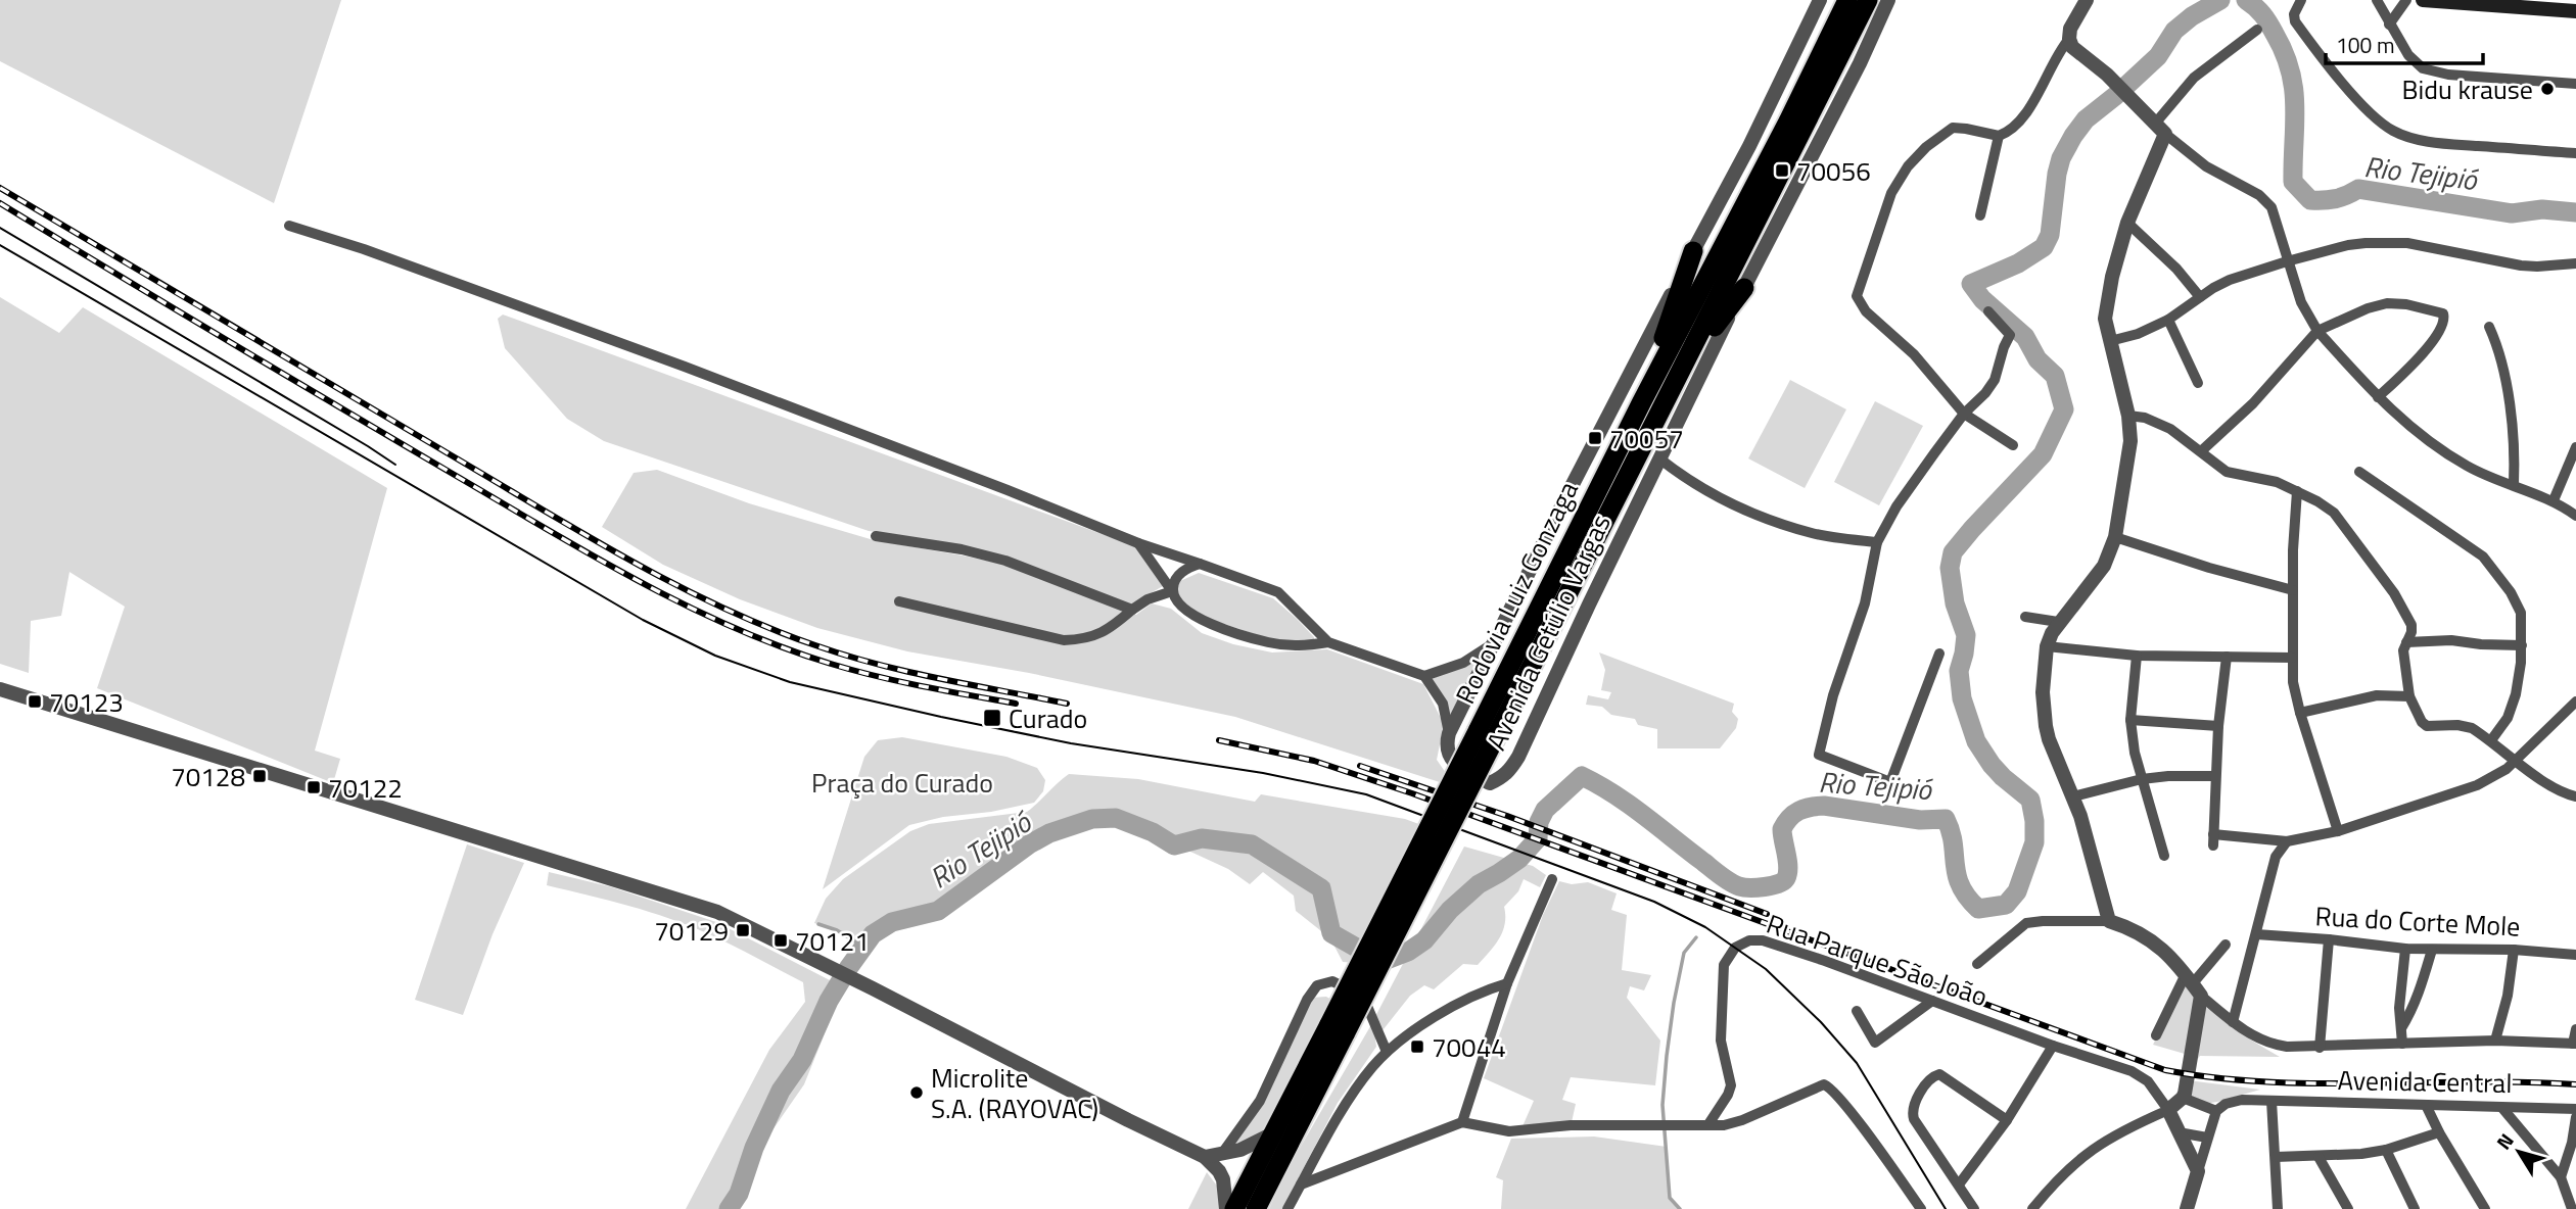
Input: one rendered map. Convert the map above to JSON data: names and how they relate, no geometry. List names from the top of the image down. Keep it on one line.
{"streets":{"highway":["Rodovia Luiz Gonzaga"],"street":["Avenida Getúlio Vargas","Rua do Corte Mole","Rua Parque São João","Avenida Central"]},"water":["Rio Tejipió"],"parks":["Praça do Curado"],"places":{"other":["Bidu krause","Microlite S.A. (RAYOVAC)"],"transit":["70056","70057","70123","Curado","70128","70122","70129","70121","70044"]},"scale_bar":"100 m","north":"top left"}
